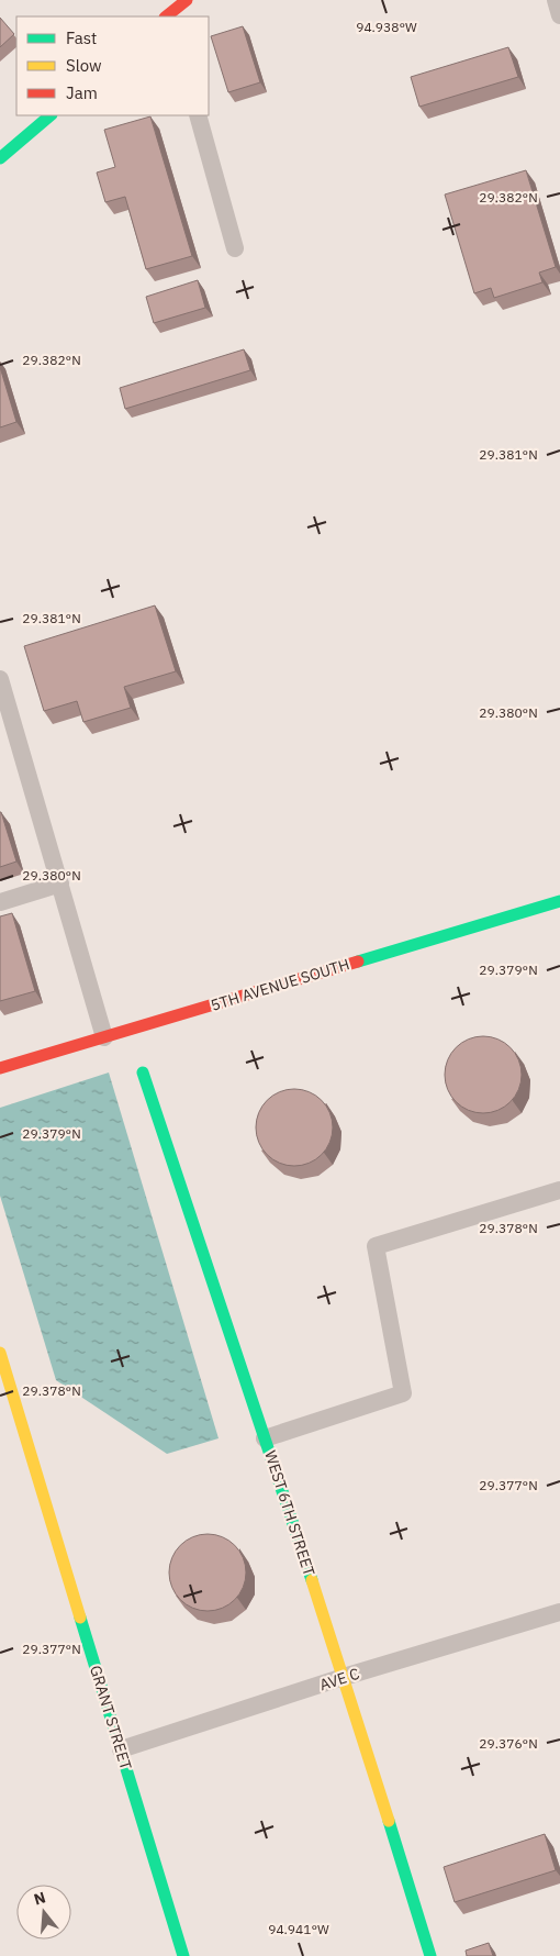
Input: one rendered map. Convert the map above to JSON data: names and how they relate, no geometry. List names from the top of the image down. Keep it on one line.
{"streets":{"street":["5TH AVENUE SOUTH","WEST 6TH STREET","AVE C","GRANT STREET"]},"crossings":[["WEST 6TH STREET","AVE C"],["AVE C","GRANT STREET"]],"legend":["Fast","Slow","Jam"],"north":"top","coordinates":["94.938°W","29.382°N","29.381°N","29.380°N","29.379°N","29.378°N","29.377°N","29.376°N","94.941°W"]}
